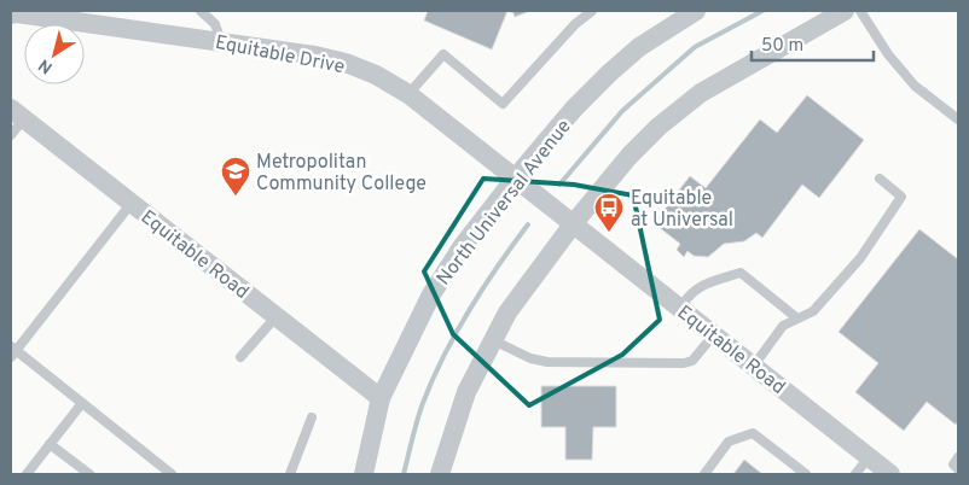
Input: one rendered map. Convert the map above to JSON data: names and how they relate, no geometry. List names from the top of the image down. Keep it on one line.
{"streets":{"street":["Equitable Drive","North Universal Avenue","Equitable Road"]},"crossings":[["Equitable Drive","North Universal Avenue"],["Equitable Drive","Equitable Road"],["North Universal Avenue","Equitable Road"]],"places":{"school or university":["Metropolitan Community College"],"bus stop":["Equitable at Universal"]},"scale_bar":"50 m","north":"bottom left"}
